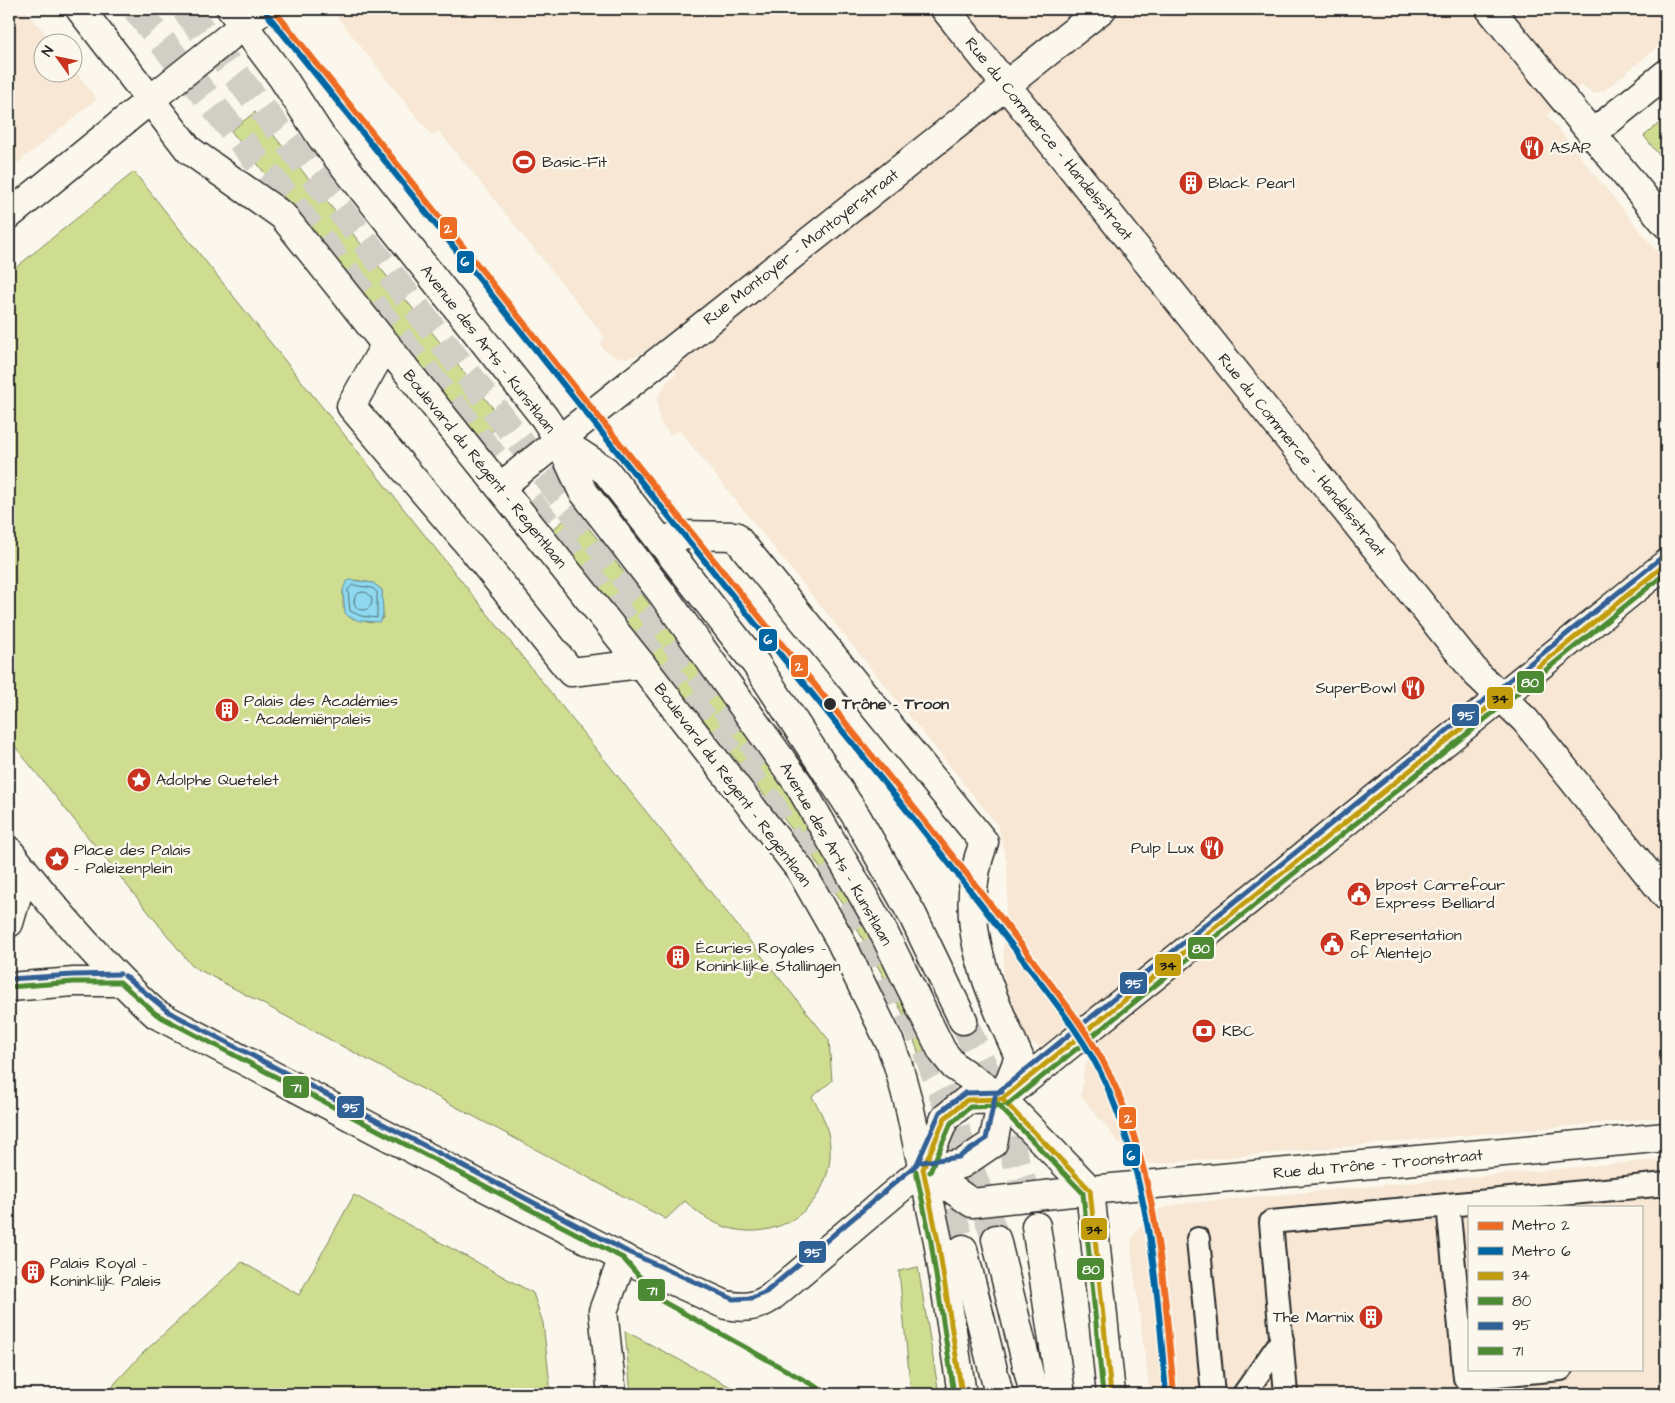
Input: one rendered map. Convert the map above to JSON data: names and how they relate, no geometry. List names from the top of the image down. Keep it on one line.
{"streets":{"main road":["Rue du Commerce - Handelsstraat","Rue Montoyer - Montoyerstraat","Avenue des Arts - Kunstlaan","Boulevard du Régent - Regentlaan","Rue du Trône - Troonstraat"]},"crossings":[["Rue du Commerce - Handelsstraat","Rue Montoyer - Montoyerstraat"],["Rue Montoyer - Montoyerstraat","Avenue des Arts - Kunstlaan"],["Rue Montoyer - Montoyerstraat","Boulevard du Régent - Regentlaan"],["Avenue des Arts - Kunstlaan","Rue du Trône - Troonstraat"],["Boulevard du Régent - Regentlaan","Rue du Trône - Troonstraat"]],"places":{"restaurant":["ASAP","SuperBowl","Pulp Lux"],"sports":["Basic-Fit"],"building":["Black Pearl","Palais des Académies - Academiënpaleis","Écuries Royales - Koninklijke Stallingen","Palais Royal - Koninklijk Paleis","The Marnix"],"other":["Trône - Troon"],"place":["Adolphe Quetelet","Place des Palais - Paleizenplein"],"public building":["bpost Carrefour Express Belliard","Representation of Alentejo"],"bank":["KBC"]},"lines":["metro line 2","metro line 6","transit line 95","transit line 34","transit line 80","transit line 71"],"legend":["Metro 2","Metro 6","34","80","95","71"],"north":"top left"}
